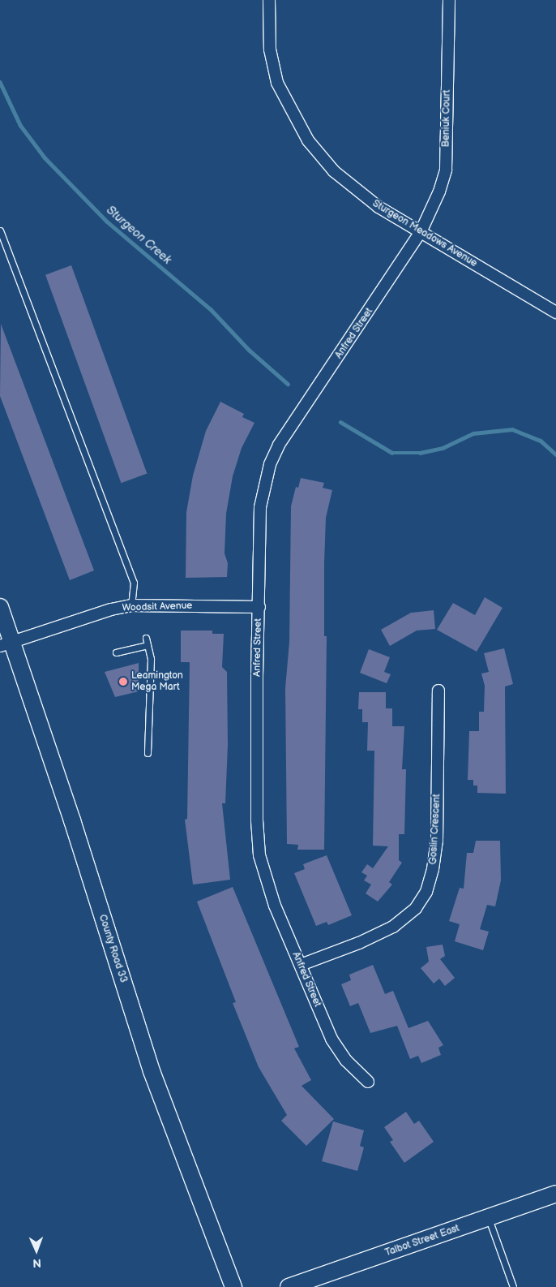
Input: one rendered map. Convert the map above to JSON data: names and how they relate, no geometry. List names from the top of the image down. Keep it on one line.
{"streets":{"main road":["County Road 33","Talbot Street East"],"street":["Beniuk Court","Sturgeon Meadows Avenue","Anfred Street","Woodsit Avenue","Goslin Crescent"]},"crossings":[["Beniuk Court","Sturgeon Meadows Avenue"],["Beniuk Court","Anfred Street"],["Sturgeon Meadows Avenue","Anfred Street"],["Anfred Street","Woodsit Avenue"],["Anfred Street","Goslin Crescent"],["Woodsit Avenue","County Road 33"]],"water":["Sturgeon Creek"],"places":["Leamington Mega Mart"],"north":"bottom"}
